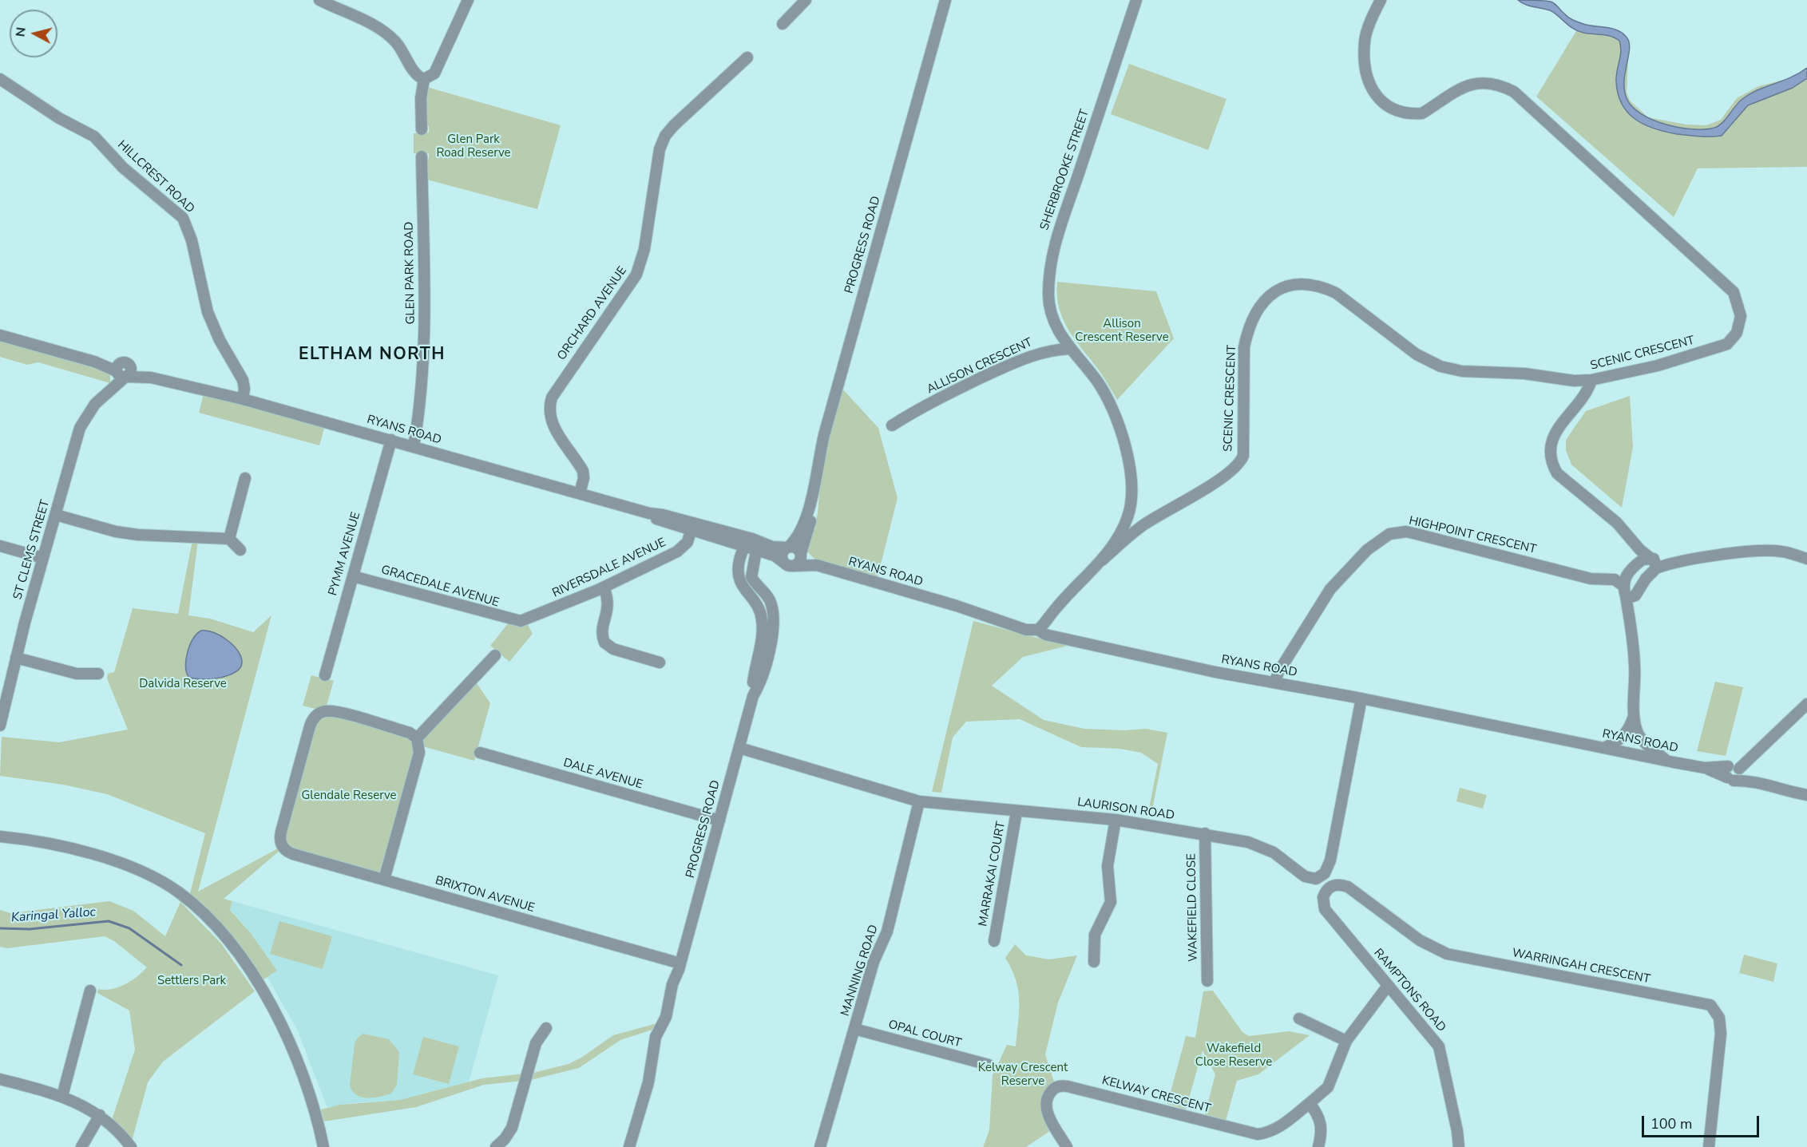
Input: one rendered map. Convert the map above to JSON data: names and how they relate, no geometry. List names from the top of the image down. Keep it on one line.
{"streets":{"street":["SHERBROOKE STREET","HILLCREST ROAD","PROGRESS ROAD","GLEN PARK ROAD","ORCHARD AVENUE","SCENIC CRESCENT","ALLISON CRESCENT","RYANS ROAD","HIGHPOINT CRESCENT","ST CLEMS STREET","PYMM AVENUE","RIVERSDALE AVENUE","GRACEDALE AVENUE","DALE AVENUE","LAURISON ROAD","MARRAKAI COURT","BRIXTON AVENUE","WAKEFIELD CLOSE","WARRINGAH CRESCENT","MANNING ROAD","RAMPTONS ROAD","OPAL COURT","KELWAY CRESCENT"]},"crossings":[["SHERBROOKE STREET","ALLISON CRESCENT"],["HILLCREST ROAD","RYANS ROAD"],["PROGRESS ROAD","RYANS ROAD"],["PROGRESS ROAD","DALE AVENUE"],["PROGRESS ROAD","LAURISON ROAD"],["PROGRESS ROAD","BRIXTON AVENUE"],["GLEN PARK ROAD","RYANS ROAD"],["ORCHARD AVENUE","RYANS ROAD"],["RYANS ROAD","HIGHPOINT CRESCENT"],["RYANS ROAD","ST CLEMS STREET"],["RYANS ROAD","PYMM AVENUE"],["RYANS ROAD","RIVERSDALE AVENUE"],["RYANS ROAD","LAURISON ROAD"],["PYMM AVENUE","GRACEDALE AVENUE"],["RIVERSDALE AVENUE","GRACEDALE AVENUE"],["LAURISON ROAD","MARRAKAI COURT"],["LAURISON ROAD","WAKEFIELD CLOSE"],["LAURISON ROAD","MANNING ROAD"],["WARRINGAH CRESCENT","RAMPTONS ROAD"],["MANNING ROAD","OPAL COURT"]],"districts":["ELTHAM NORTH"],"water":["Karingal Yalloc"],"parks":["Glen Park Road Reserve","Allison Crescent Reserve","Dalvida Reserve","Glendale Reserve","Settlers Park","Wakefield Close Reserve","Kelway Crescent Reserve"],"scale_bar":"100 m","north":"left"}
